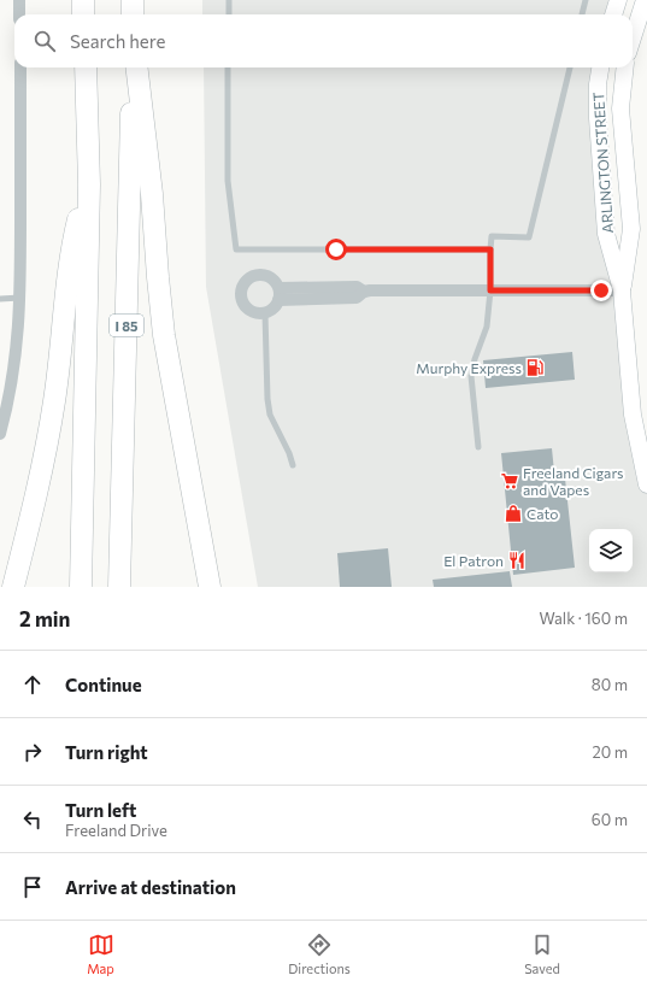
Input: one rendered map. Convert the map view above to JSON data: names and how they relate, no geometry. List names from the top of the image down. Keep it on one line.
{"streets":{"highway":["I 85"],"street":["ARLINGTON STREET"]},"places":{"fuel station":["Murphy Express"],"supermarket":["Freeland Cigars and Vapes"],"shop":["Cato"],"restaurant":["El Patron"]},"page":{"search":"Search here","heading":["2 min","Walk · 160 m"],"list":[["Continue","80 m"],["Turn right","20 m"],["Turn left","Freeland Drive","60 m"],"Arrive at destination"],"nav":["Map","Directions","Saved"]}}
